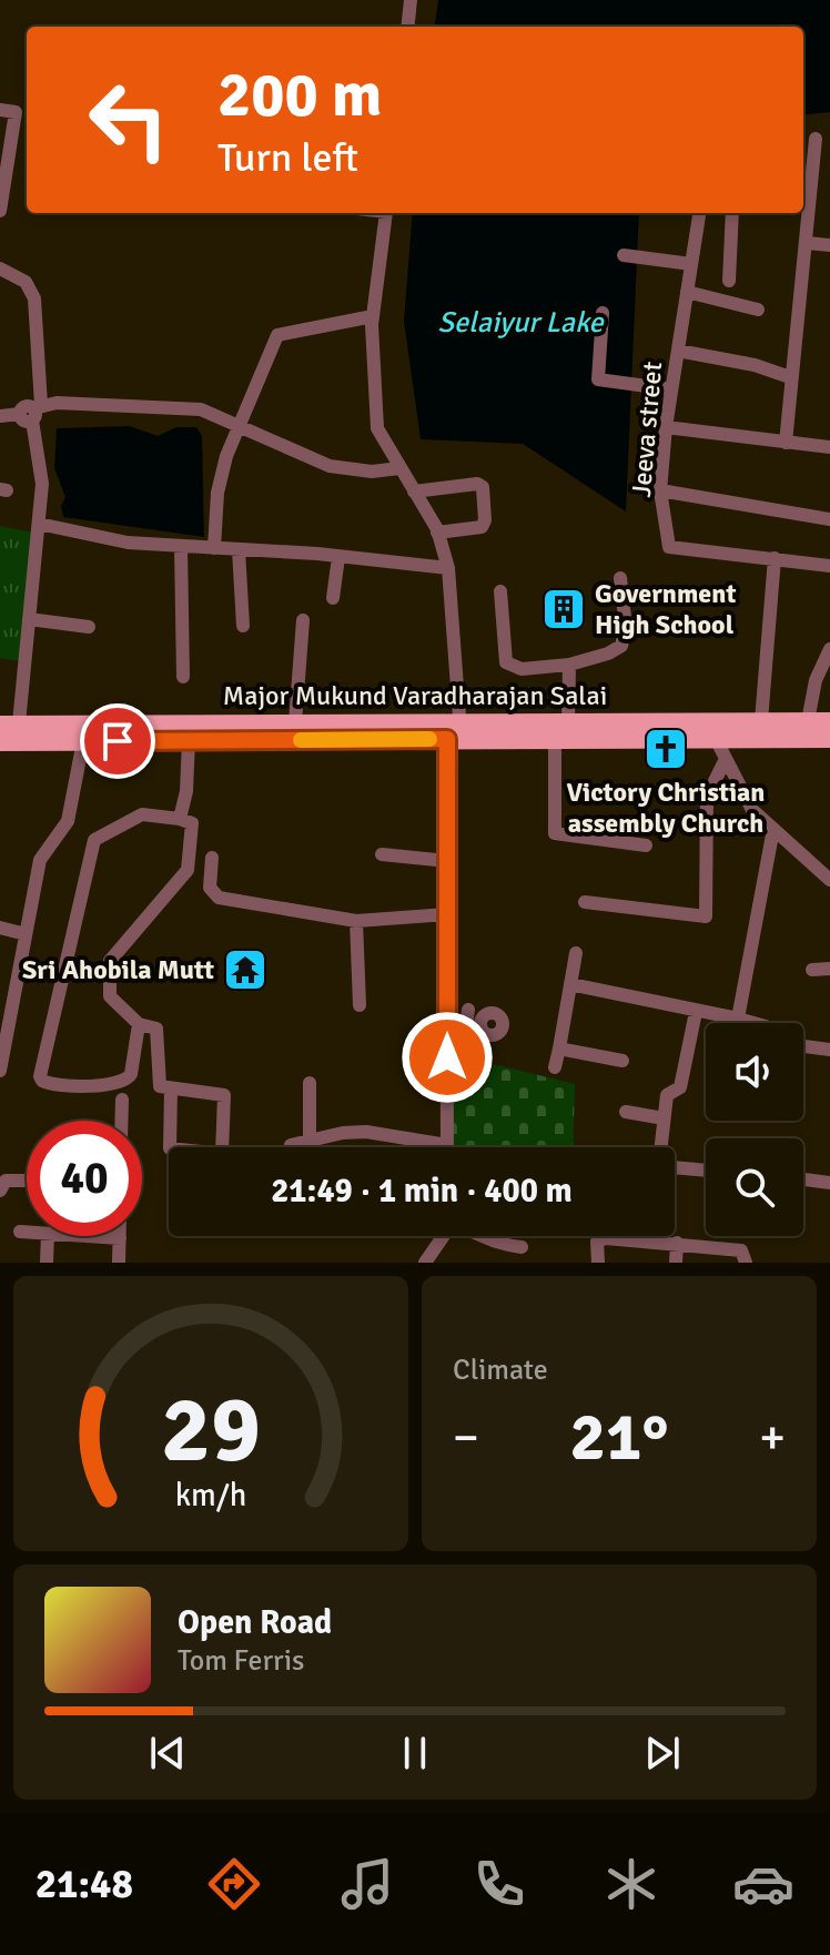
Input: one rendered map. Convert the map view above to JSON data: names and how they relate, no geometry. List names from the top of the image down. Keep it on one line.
{"streets":{"main road":["Major Mukund Varadharajan Salai"],"street":["Jeeva street"]},"water":["Selaiyur Lake"],"places":{"building":["Government High School"],"church":["Victory Christian assembly Church"],"temple":["Sri Ahobila Mutt"]},"page":{"turn":["200 m","Turn left"],"limit":"40","trip":"21:49 · 1 min · 400 m","tile":"Climate","heat":["−","21°","+"],"song":["Open Road","Tom Ferris"],"tabs":"21:48","gauge":["29","km/h"]}}
